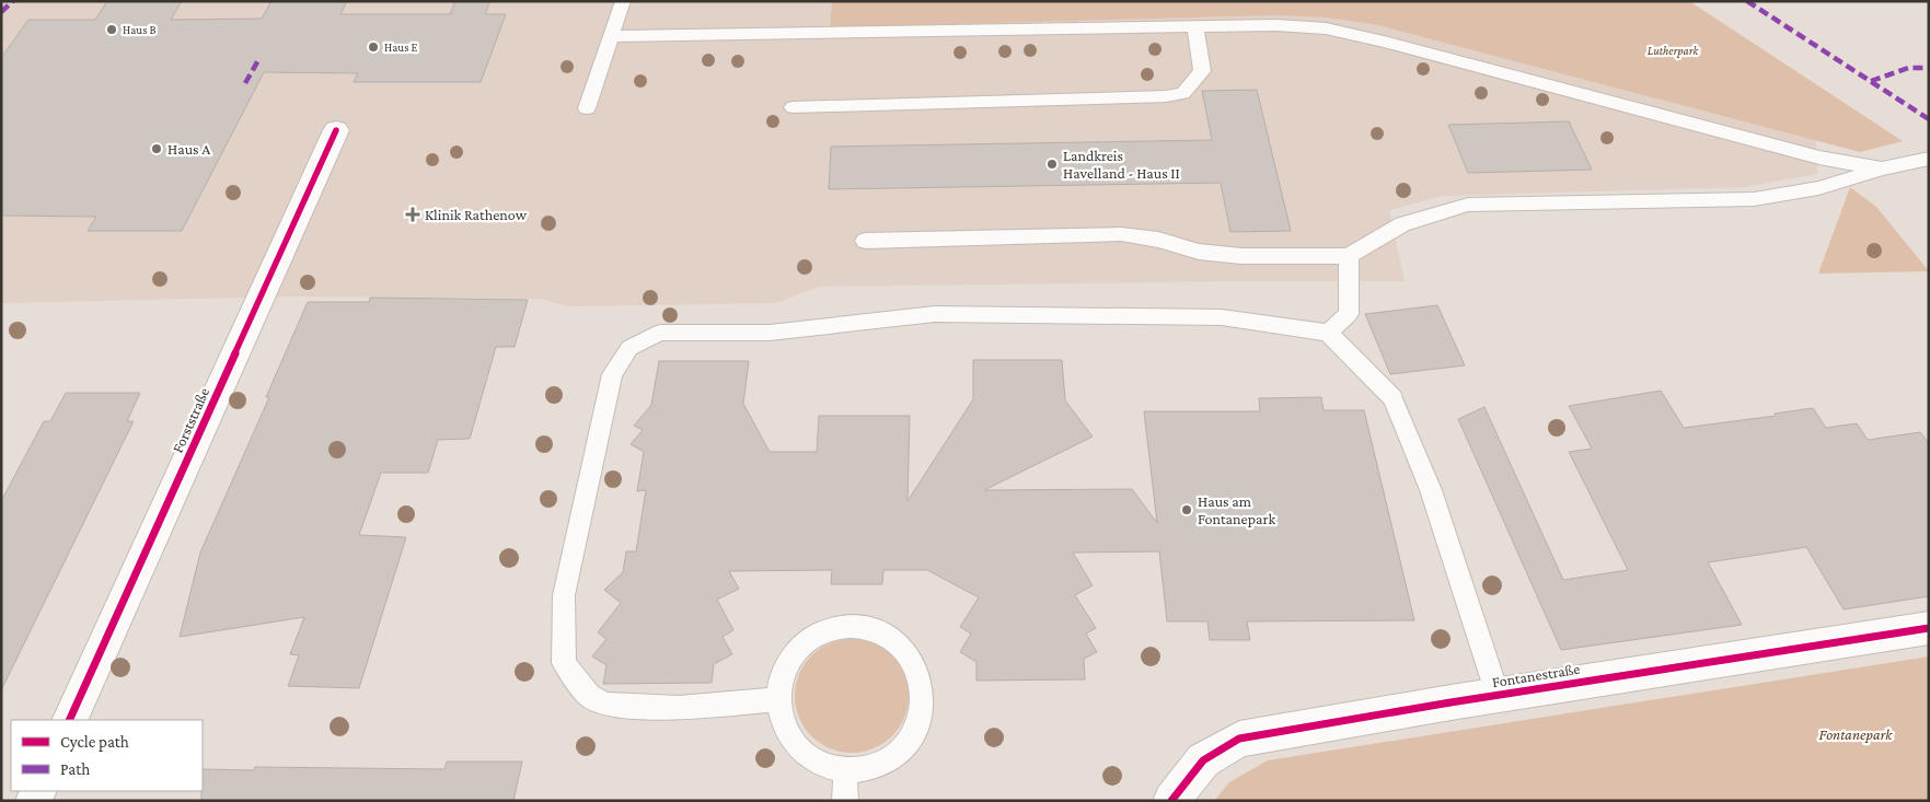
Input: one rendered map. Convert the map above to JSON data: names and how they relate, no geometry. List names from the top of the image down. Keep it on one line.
{"streets":{"street":["Forststraße","Fontanestraße"]},"parks":["Lutherpark","Fontanepark"],"places":{"other":["Haus B","Haus E","Haus A","Landkreis Havelland - Haus II","Haus am Fontanepark"],"health":["Klinik Rathenow"]},"legend":["Cycle path","Path"]}
